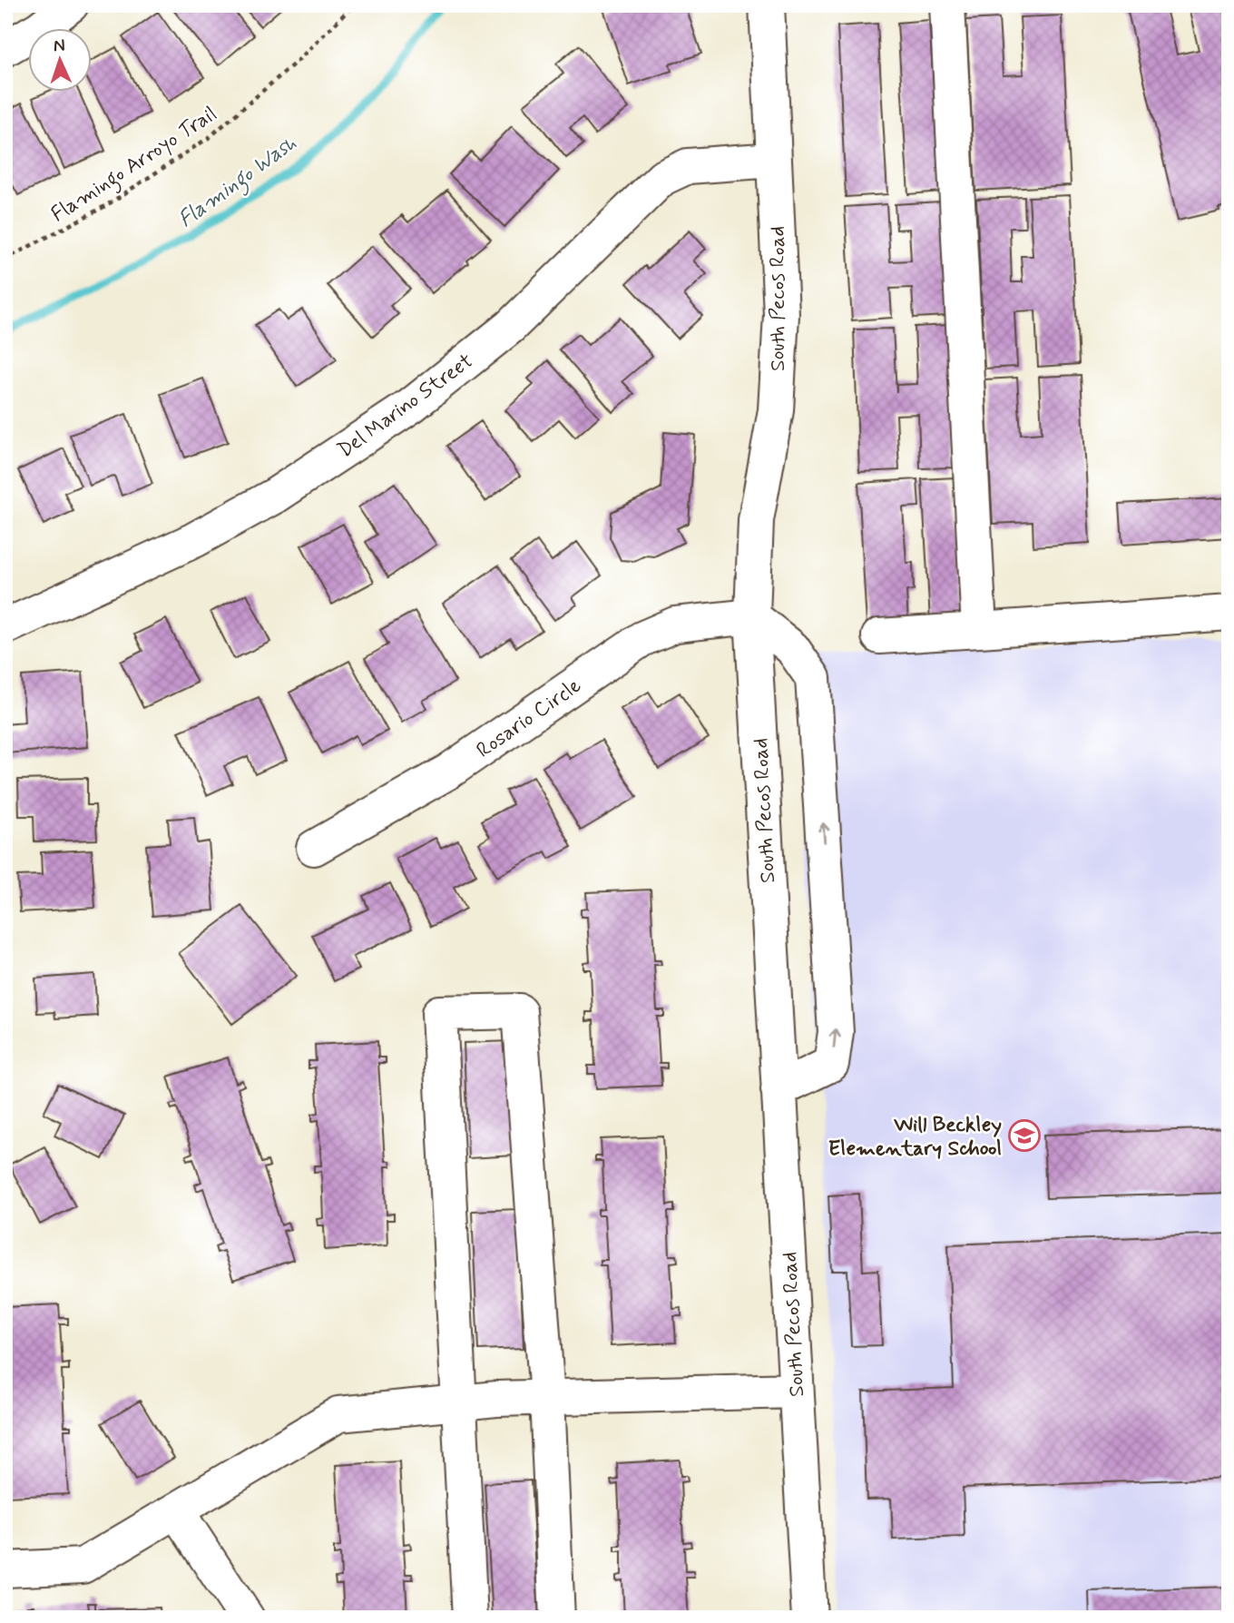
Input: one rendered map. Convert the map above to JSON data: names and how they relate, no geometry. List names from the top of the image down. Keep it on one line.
{"streets":{"street":["South Pecos Road","Del Marino Street","Rosario Circle"],"path":["Flamingo Arroyo Trail"]},"crossings":[["South Pecos Road","Del Marino Street"],["South Pecos Road","Rosario Circle"]],"water":["Flamingo Wash"],"places":{"school or university":["Will Beckley Elementary School"]},"north":"top"}
